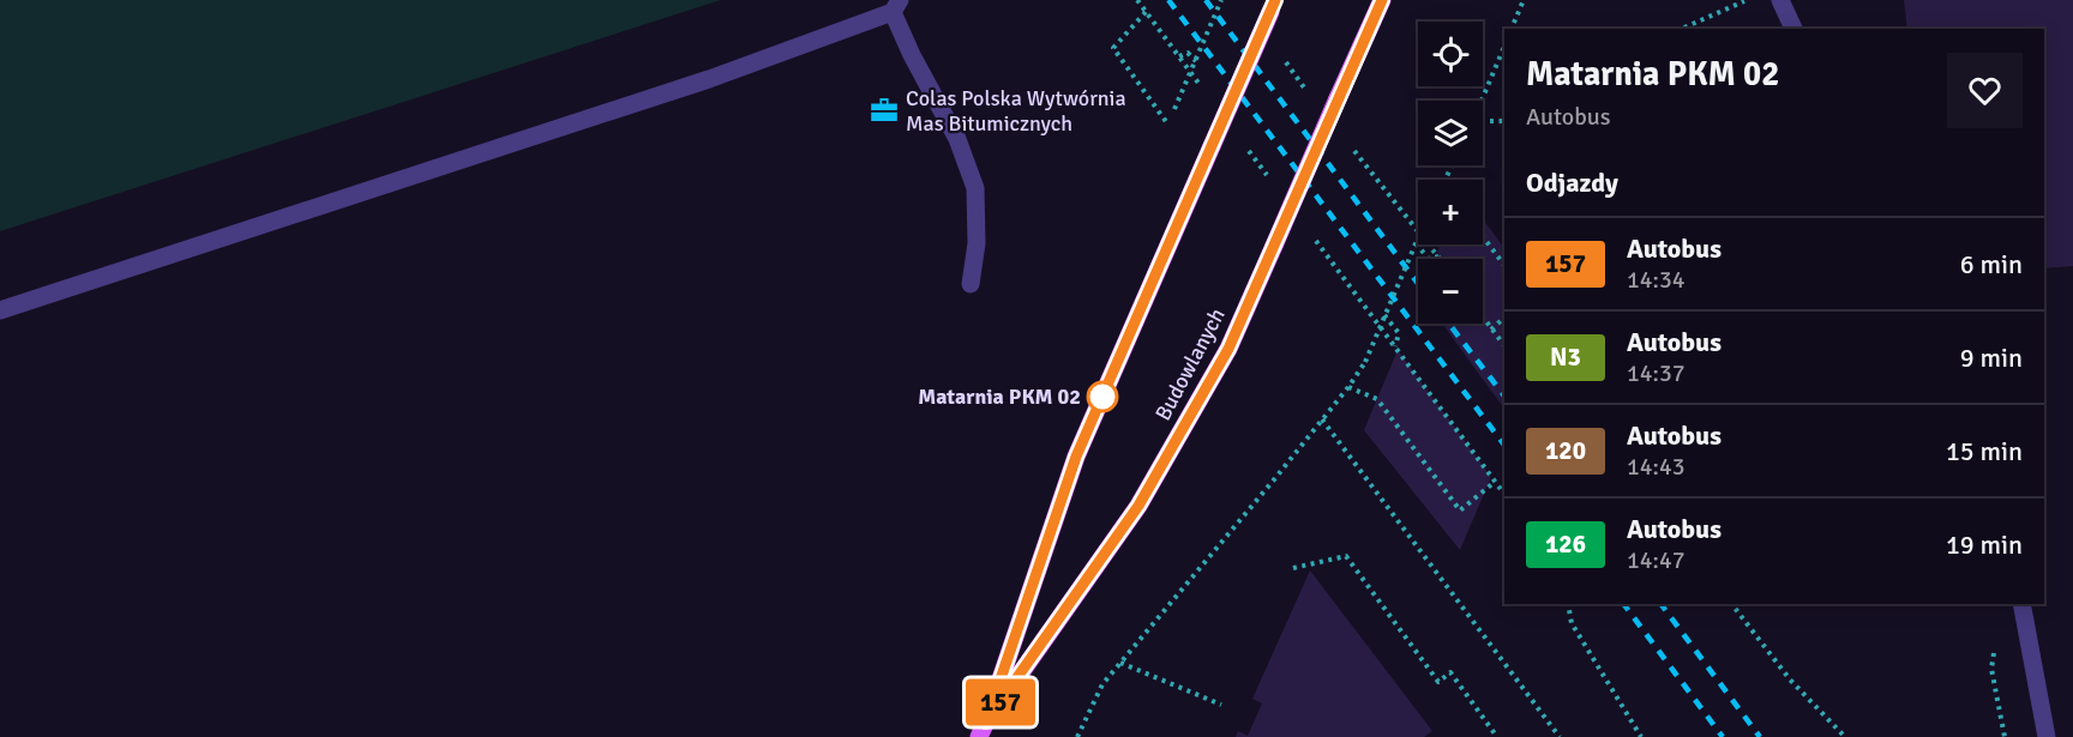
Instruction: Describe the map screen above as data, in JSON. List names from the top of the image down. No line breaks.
{"streets":{"main road":["Budowlanych"]},"places":{"office":["Colas Polska Wytwórnia Mas Bitumicznych"],"other":["Matarnia PKM 02"]},"lines":["bus line 157"],"page":{"on_map":"157","map_buttons":["+","−"],"heading":[["Matarnia PKM 02","Autobus"],"Odjazdy"],"list":[{"mark":"157","name":"Autobus","note":"14:34","value":"6 min"},{"mark":"N3","name":"Autobus","note":"14:37","value":"9 min"},{"mark":"120","name":"Autobus","note":"14:43","value":"15 min"},{"mark":"126","name":"Autobus","note":"14:47","value":"19 min"}]}}
